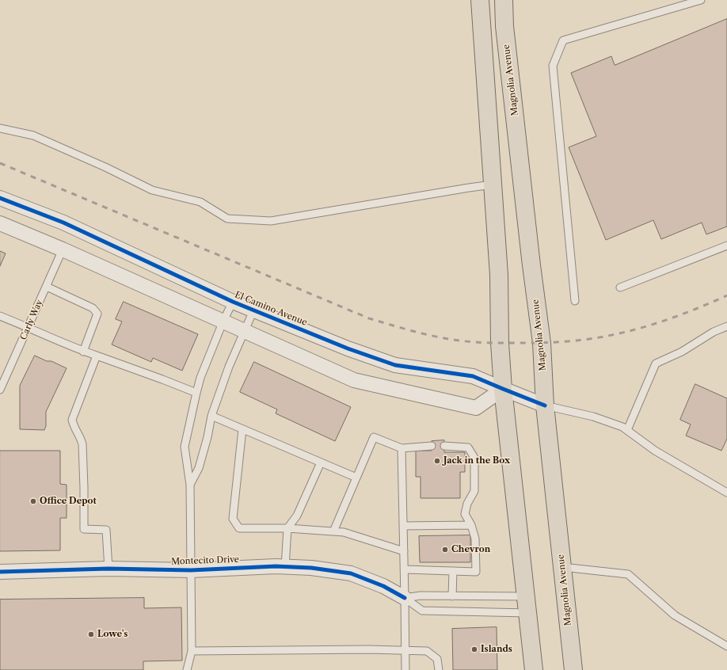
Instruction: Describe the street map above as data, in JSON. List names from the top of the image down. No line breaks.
{"streets":{"main road":["Magnolia Avenue"],"street":["El Camino Avenue","Montecito Drive"],"lane":["Carly Way"]},"crossings":[["Magnolia Avenue","El Camino Avenue"]],"places":["Jack in the Box","Office Depot","Chevron","Lowe's","Islands"]}
